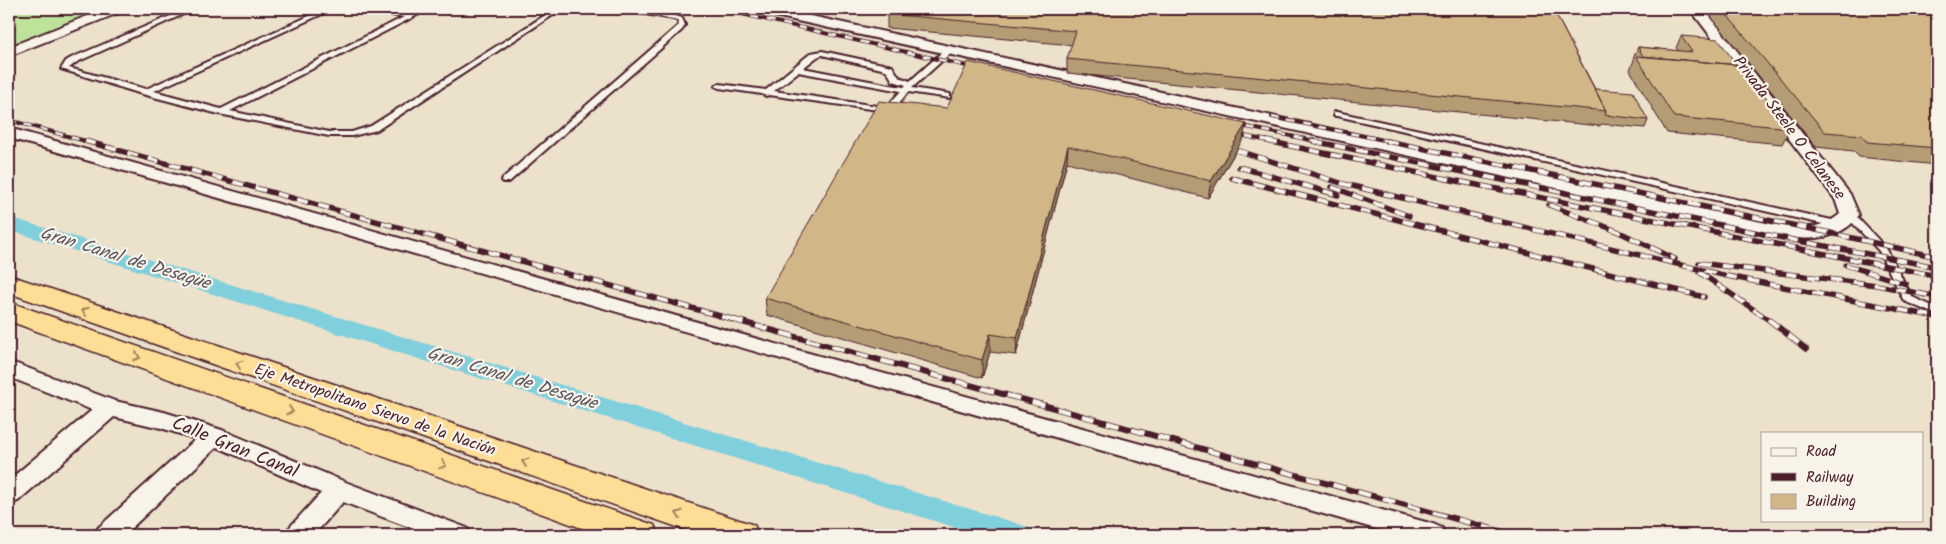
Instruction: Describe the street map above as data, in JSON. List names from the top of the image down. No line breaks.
{"streets":{"highway":["Eje Metropolitano Siervo de la Nación"],"street":["Privada Steele O Celanese","Calle Gran Canal"]},"water":["Gran Canal de Desagüe"],"legend":["Road","Railway","Building"]}
